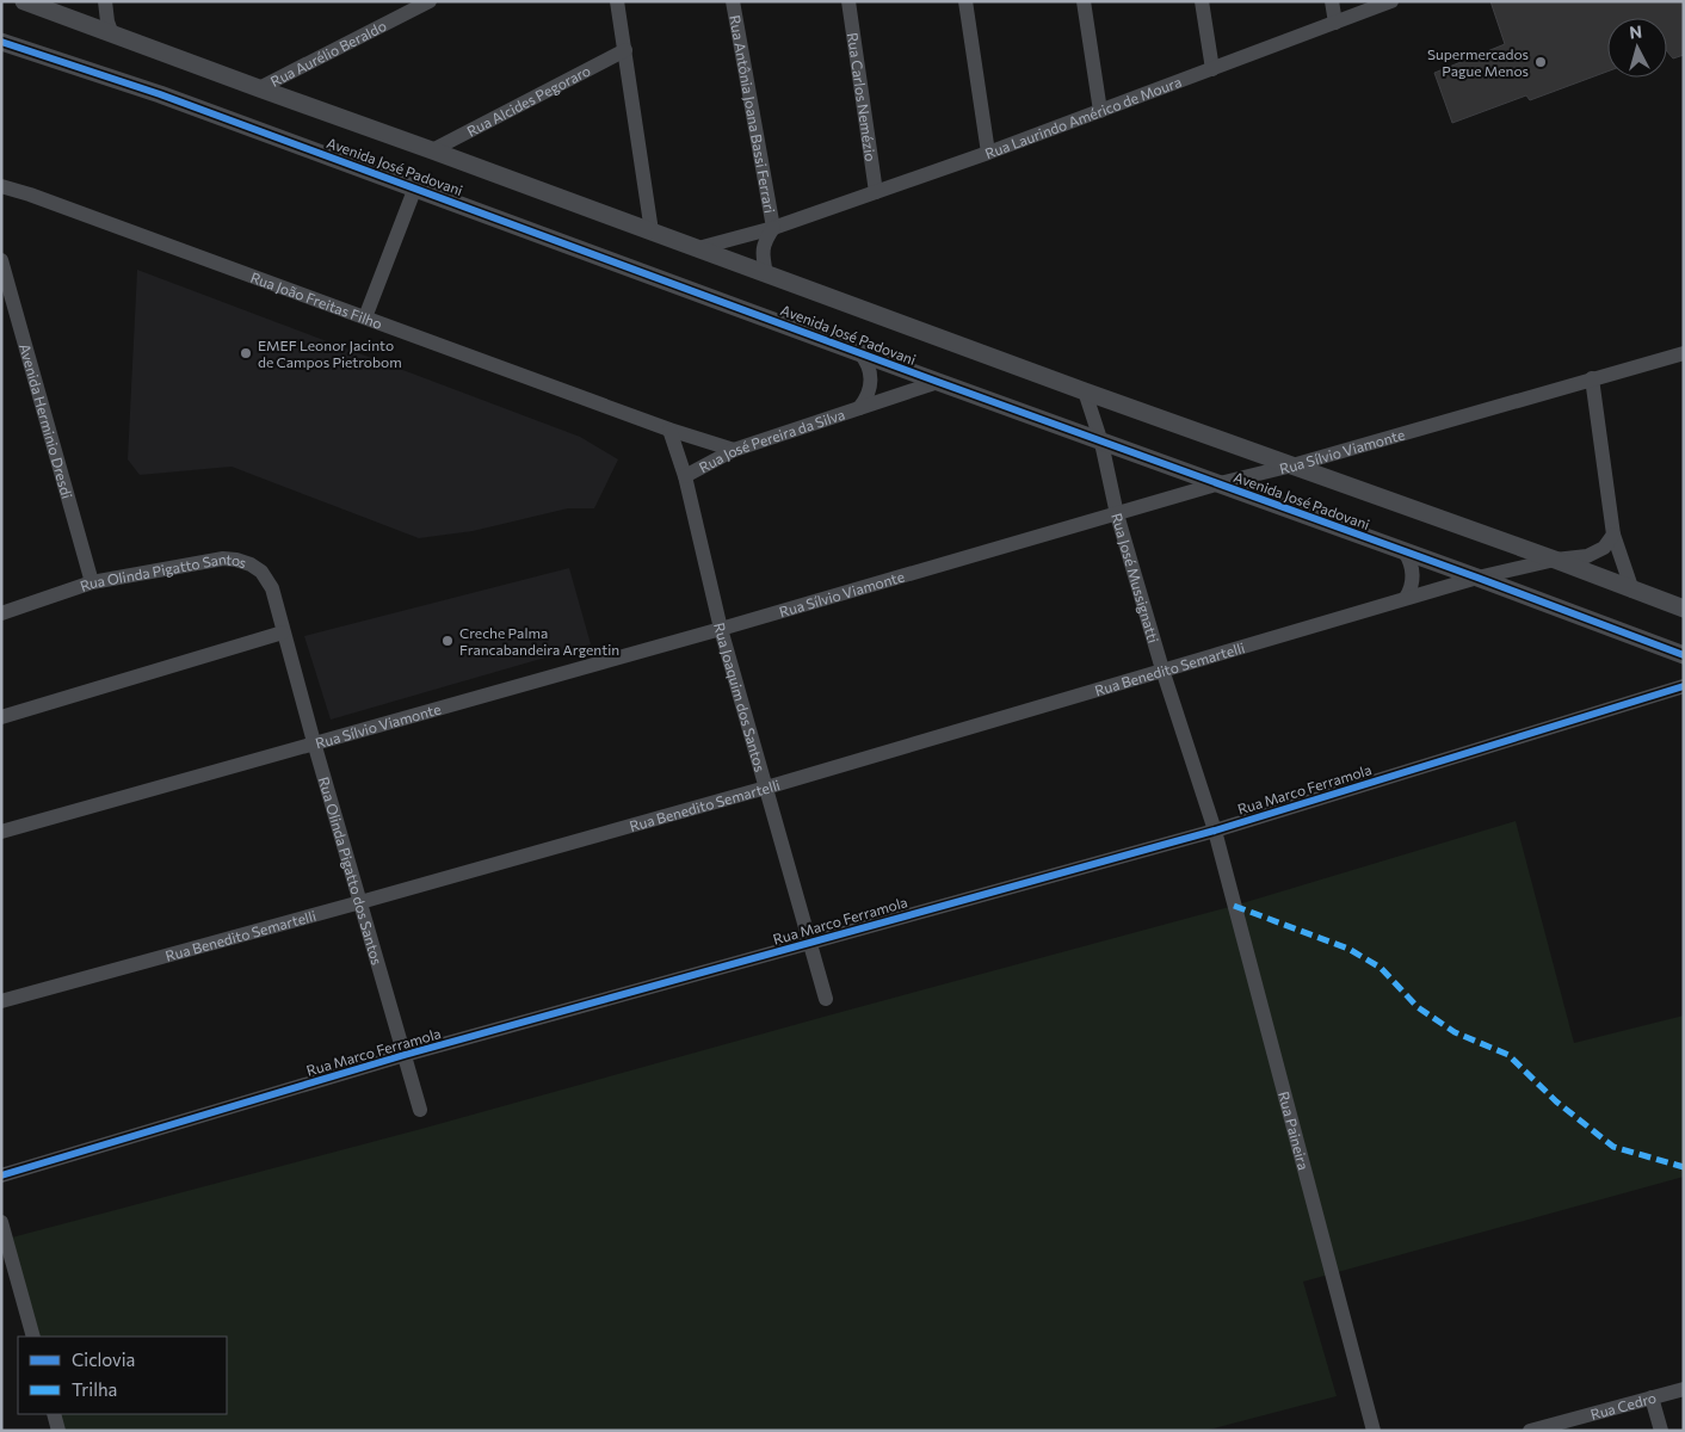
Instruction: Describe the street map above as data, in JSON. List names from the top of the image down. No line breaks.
{"streets":{"street":["Rua Aurélio Beraldo","Rua Carlos Nemézio","Rua Alcides Pegoraro","Rua Antônia Joana Bassi Ferrari","Rua Laurindo Américo de Moura","Avenida José Padovani","Rua João Freitas Filho","Avenida Herminio Dresdi","Rua José Pereira da Silva","Rua Sílvio Viamonte","Rua Olinda Pigatto Santos","Rua José Mussignatti","Rua Benedito Semartelli","Rua Joaquim dos Santos","Rua Marco Ferramola","Rua Olinda Pigatto dos Santos","Rua Paineira","Rua Cedro"]},"crossings":[["Rua Aurélio Beraldo","Avenida José Padovani"],["Rua Carlos Nemézio","Rua Laurindo Américo de Moura"],["Rua Alcides Pegoraro","Avenida José Padovani"],["Rua Antônia Joana Bassi Ferrari","Rua Laurindo Américo de Moura"],["Rua Laurindo Américo de Moura","Avenida José Padovani"],["Avenida José Padovani","Rua José Pereira da Silva"],["Avenida José Padovani","Rua Sílvio Viamonte"],["Avenida José Padovani","Rua José Mussignatti"],["Avenida José Padovani","Rua Benedito Semartelli"],["Rua João Freitas Filho","Rua José Pereira da Silva"],["Rua João Freitas Filho","Rua Joaquim dos Santos"],["Avenida Herminio Dresdi","Rua Olinda Pigatto Santos"],["Rua José Pereira da Silva","Rua Joaquim dos Santos"],["Rua Sílvio Viamonte","Rua José Mussignatti"],["Rua Sílvio Viamonte","Rua Joaquim dos Santos"],["Rua Sílvio Viamonte","Rua Olinda Pigatto dos Santos"],["Rua Olinda Pigatto Santos","Rua Olinda Pigatto dos Santos"],["Rua José Mussignatti","Rua Benedito Semartelli"],["Rua José Mussignatti","Rua Marco Ferramola"],["Rua José Mussignatti","Rua Paineira"],["Rua Benedito Semartelli","Rua Joaquim dos Santos"],["Rua Benedito Semartelli","Rua Olinda Pigatto dos Santos"],["Rua Joaquim dos Santos","Rua Marco Ferramola"],["Rua Marco Ferramola","Rua Olinda Pigatto dos Santos"],["Rua Marco Ferramola","Rua Paineira"]],"places":["Supermercados Pague Menos","EMEF Leonor Jacinto de Campos Pietrobom","Creche Palma Francabandeira Argentin"],"legend":["Ciclovia","Trilha"],"north":"top"}
